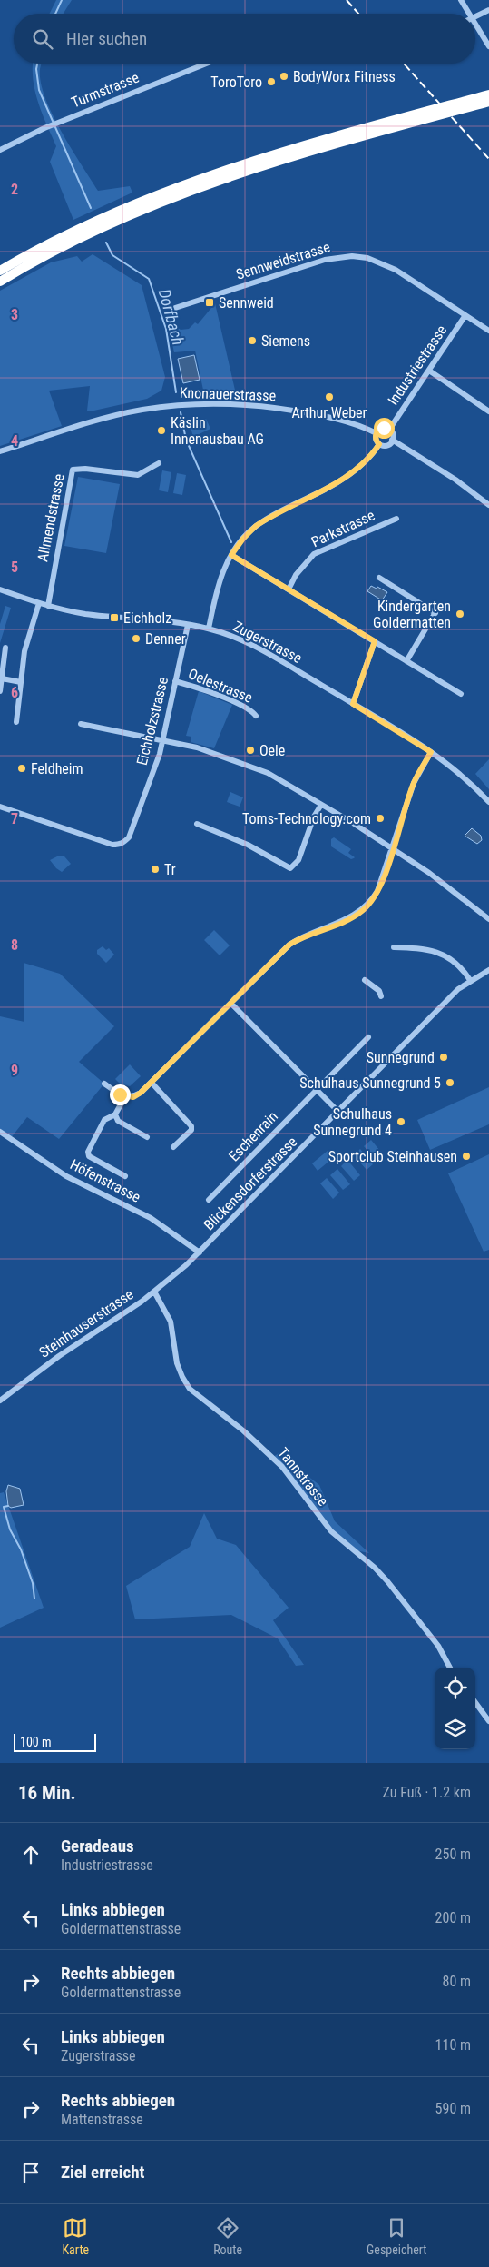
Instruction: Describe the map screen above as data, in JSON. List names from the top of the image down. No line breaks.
{"streets":{"street":["Turmstrasse","Sennweidstrasse","Industriestrasse","Knonauerstrasse","Allmendstrasse","Parkstrasse","Zugerstrasse","Oelestrasse","Eichholzstrasse","Eschenrain","Höfenstrasse","Blickensdorferstrasse","Steinhauserstrasse","Tannstrasse"]},"crossings":[["Sennweidstrasse","Industriestrasse"],["Industriestrasse","Knonauerstrasse"],["Allmendstrasse","Zugerstrasse"],["Zugerstrasse","Eichholzstrasse"],["Oelestrasse","Eichholzstrasse"],["Höfenstrasse","Blickensdorferstrasse"],["Blickensdorferstrasse","Steinhauserstrasse"],["Steinhauserstrasse","Tannstrasse"]],"water":["Dorfbach"],"places":{"other":["BodyWorx Fitness","ToroToro","Siemens","Arthur Weber","Käslin Innenausbau AG","Kindergarten Goldermatten","Denner","Oele","Feldheim","Toms-Technology.com","Tr","Sunnegrund","Schulhaus Sunnegrund 5","Schulhaus Sunnegrund 4","Sportclub Steinhausen"],"transit":["Sennweid","Eichholz"]},"scale_bar":"100 m","page":{"search":"Hier suchen","scale":"100 m","heading":["16 Min.","Zu Fuß · 1.2 km"],"list":[["Geradeaus","Industriestrasse","250 m"],["Links abbiegen","Goldermattenstrasse","200 m"],["Rechts abbiegen","Goldermattenstrasse","80 m"],["Links abbiegen","Zugerstrasse","110 m"],["Rechts abbiegen","Mattenstrasse","590 m"],"Ziel erreicht"],"nav":["Karte","Route","Gespeichert"]},"grid":{"rows":["2","3","4","5","6","7","8","9"]}}
